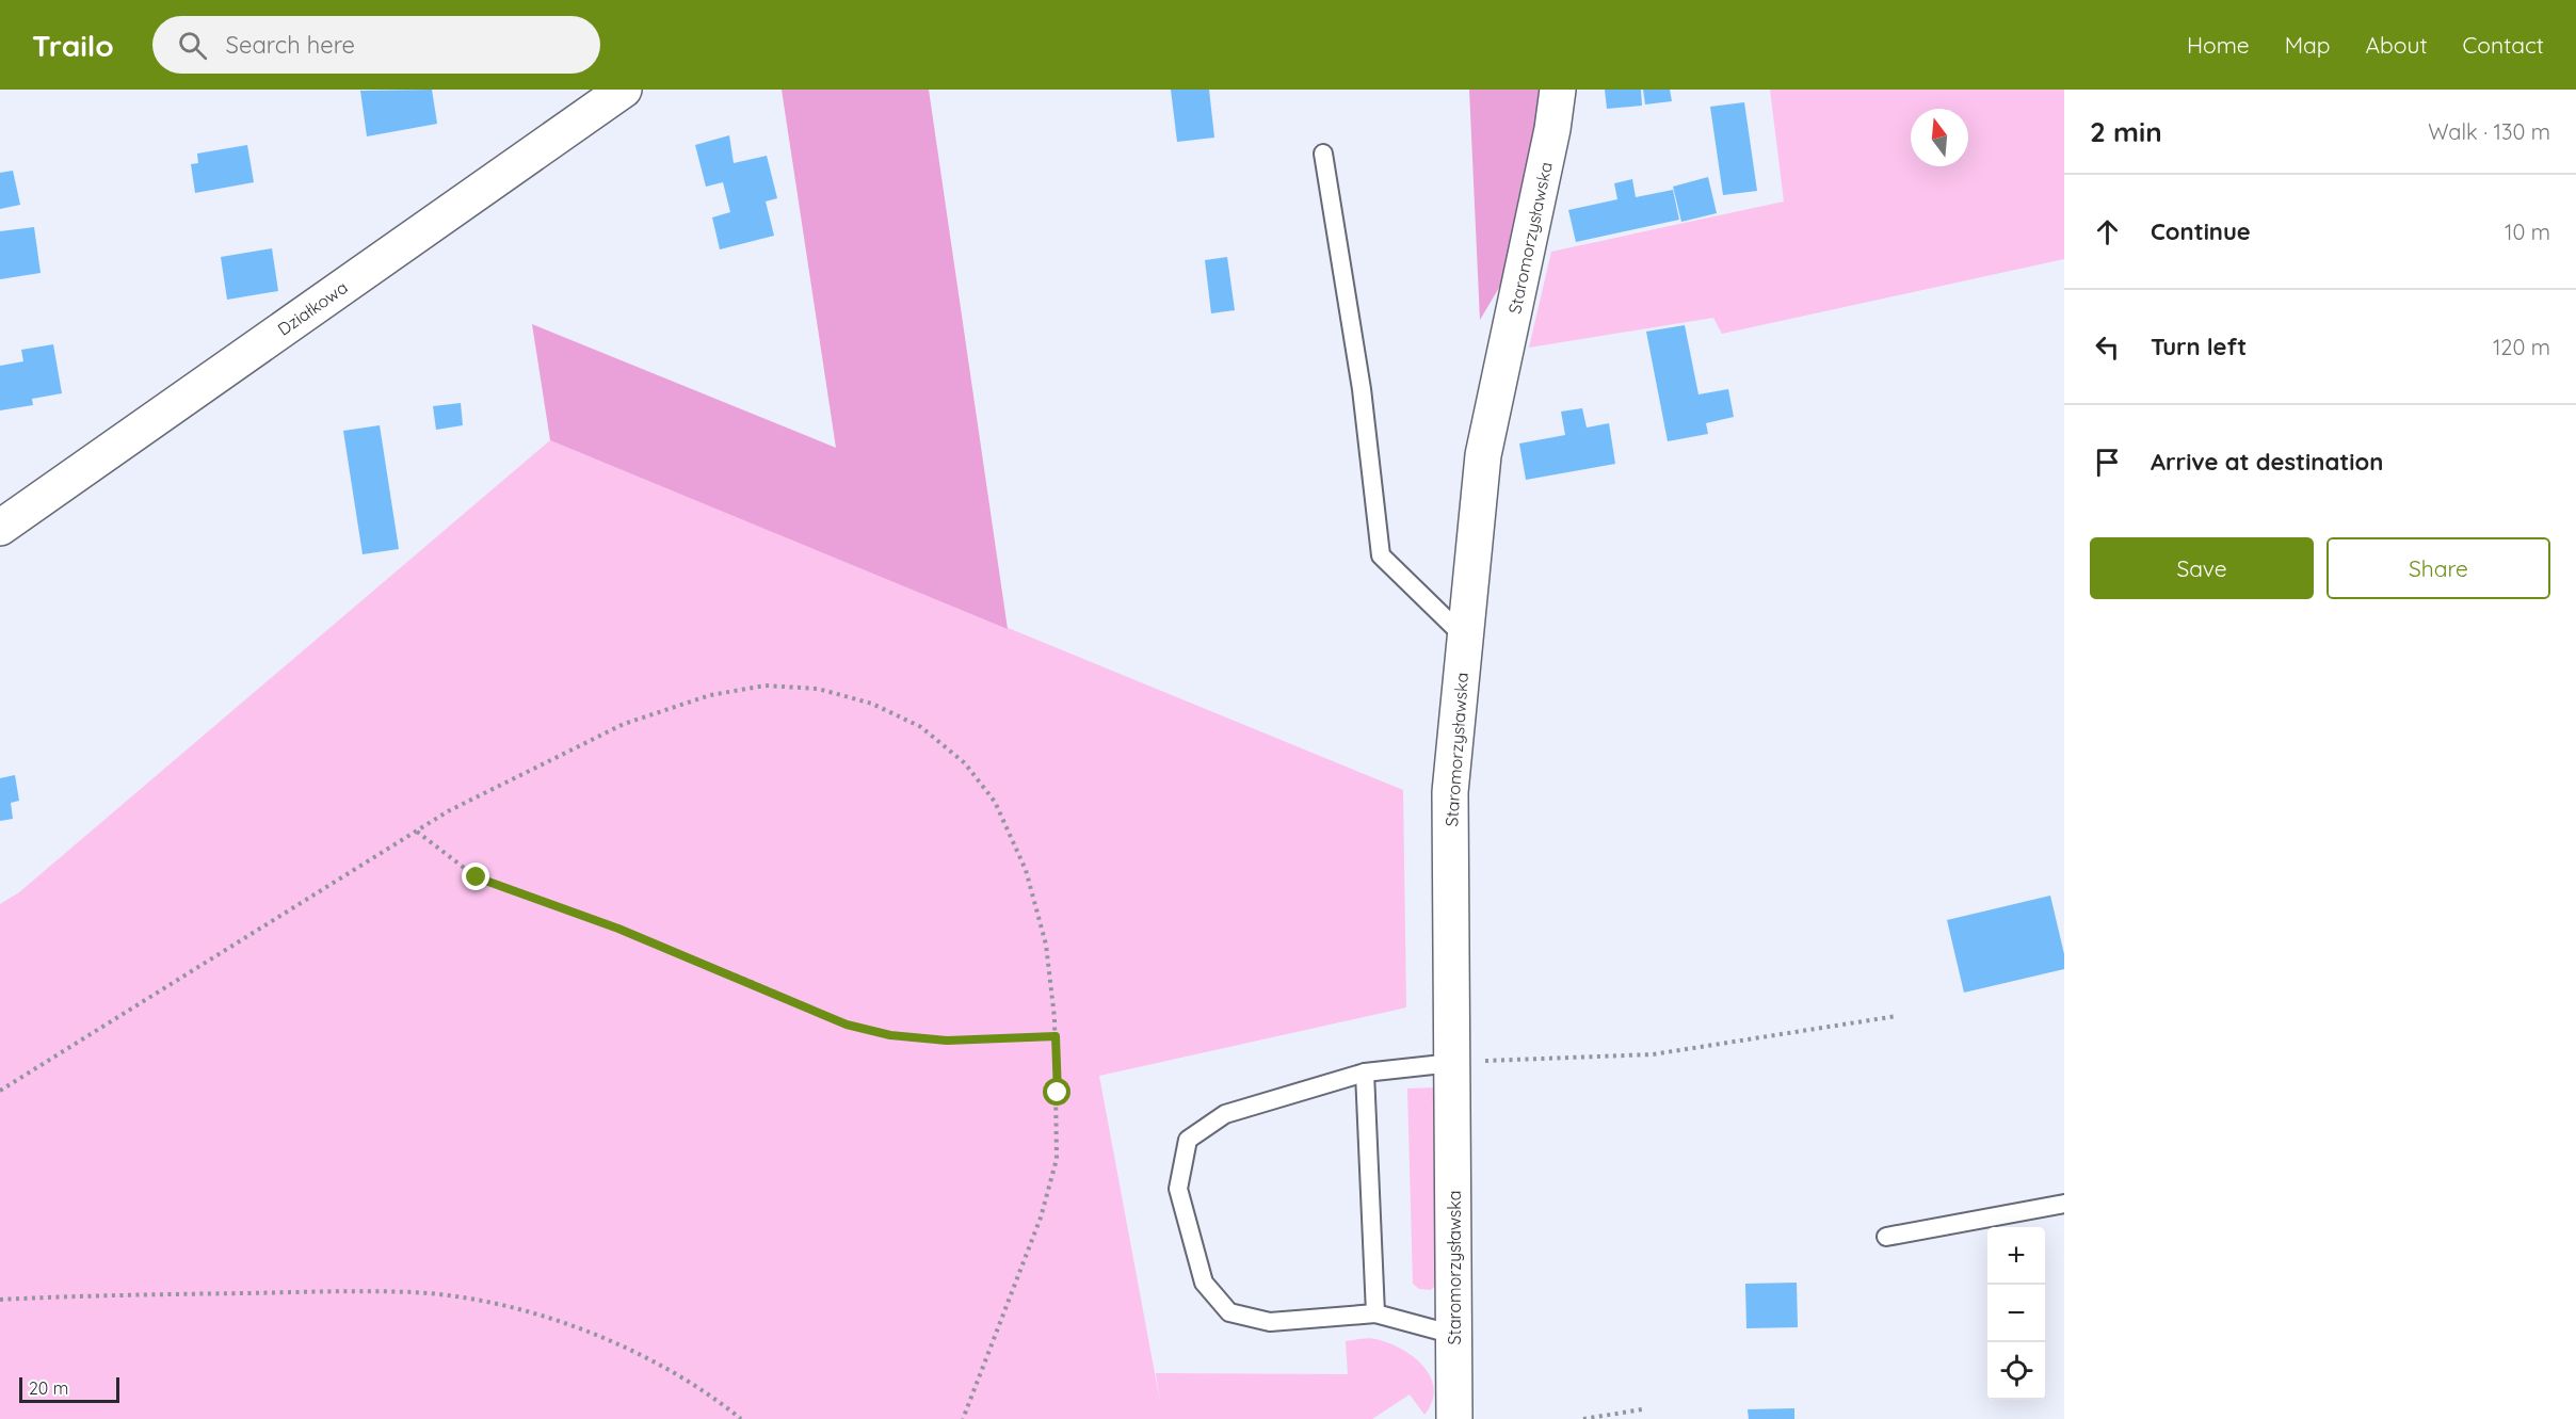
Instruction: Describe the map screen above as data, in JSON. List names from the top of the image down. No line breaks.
{"streets":{"street":["Staromorzysławska","Działkowa"]},"scale_bar":"20 m","north":"top","page":{"header":"Trailo","search":"Search here","nav":["Home","Map","About","Contact"],"heading":["2 min","Walk · 130 m"],"list":[["Continue","10 m"],["Turn left","120 m"],"Arrive at destination"],"buttons":["Save","Share"],"map_buttons":["+","−"],"scale":"20 m"}}
